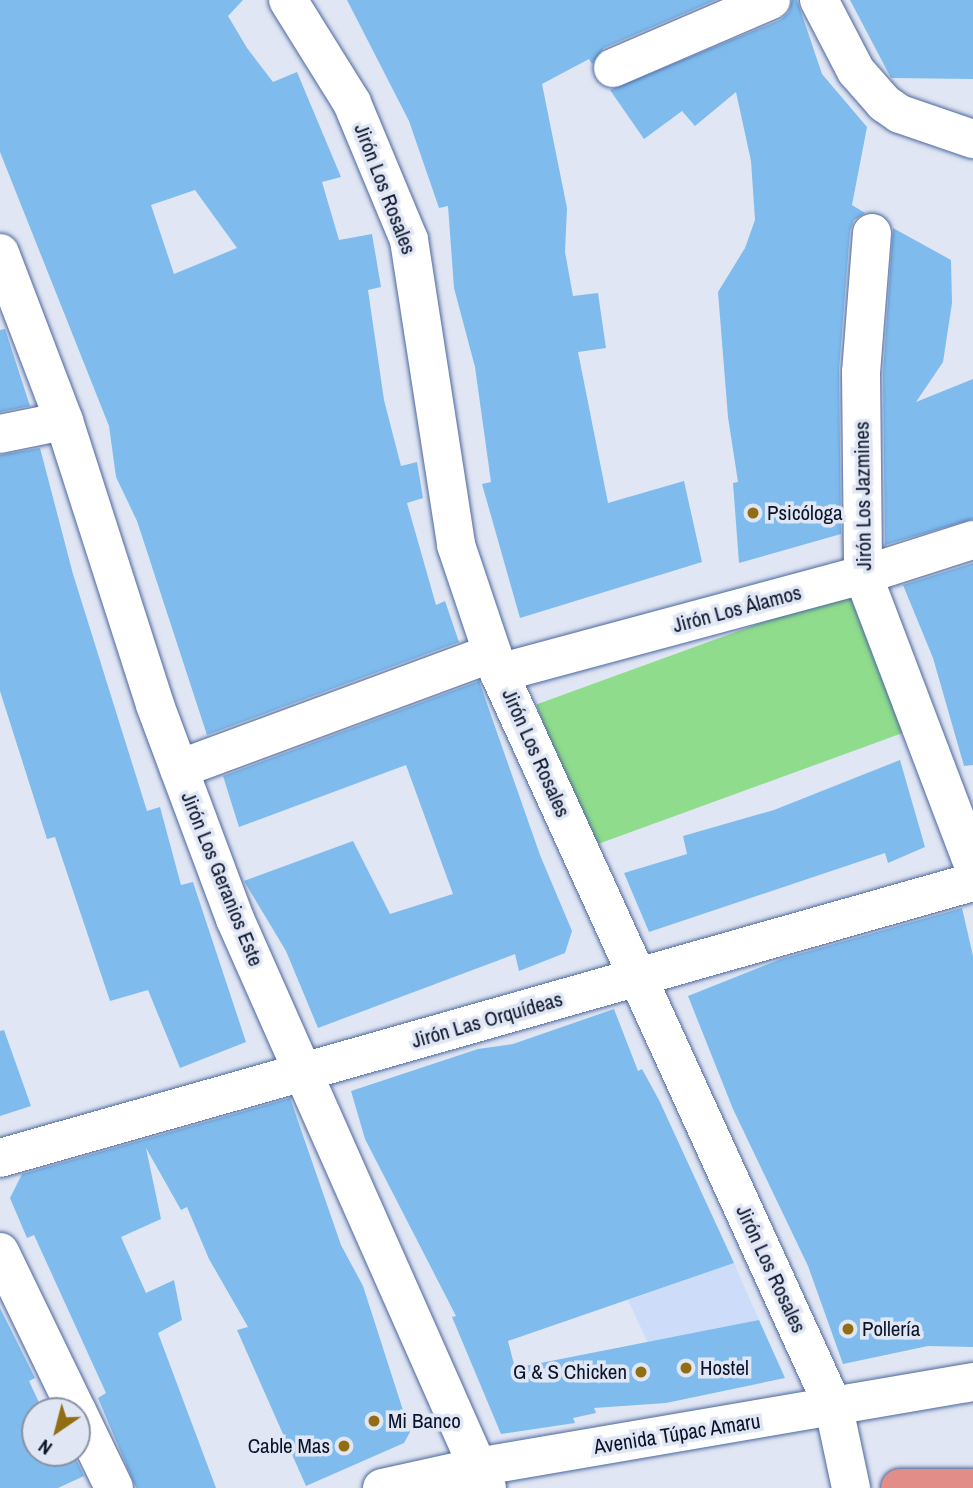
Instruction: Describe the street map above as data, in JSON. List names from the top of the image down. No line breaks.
{"streets":{"street":["Jirón Los Rosales","Jirón Los Jazmines","Jirón Los Álamos","Jirón Los Geranios Este","Jirón Las Orquídeas","Avenida Túpac Amaru"]},"crossings":[["Jirón Los Rosales","Jirón Los Álamos"],["Jirón Los Rosales","Jirón Las Orquídeas"],["Jirón Los Rosales","Avenida Túpac Amaru"],["Jirón Los Jazmines","Jirón Los Álamos"],["Jirón Los Álamos","Jirón Los Geranios Este"],["Jirón Los Geranios Este","Jirón Las Orquídeas"],["Jirón Los Geranios Este","Avenida Túpac Amaru"]],"places":["Psicóloga","Pollería","Hostel","G & S Chicken","Mi Banco","Cable Mas"],"north":"bottom left"}
